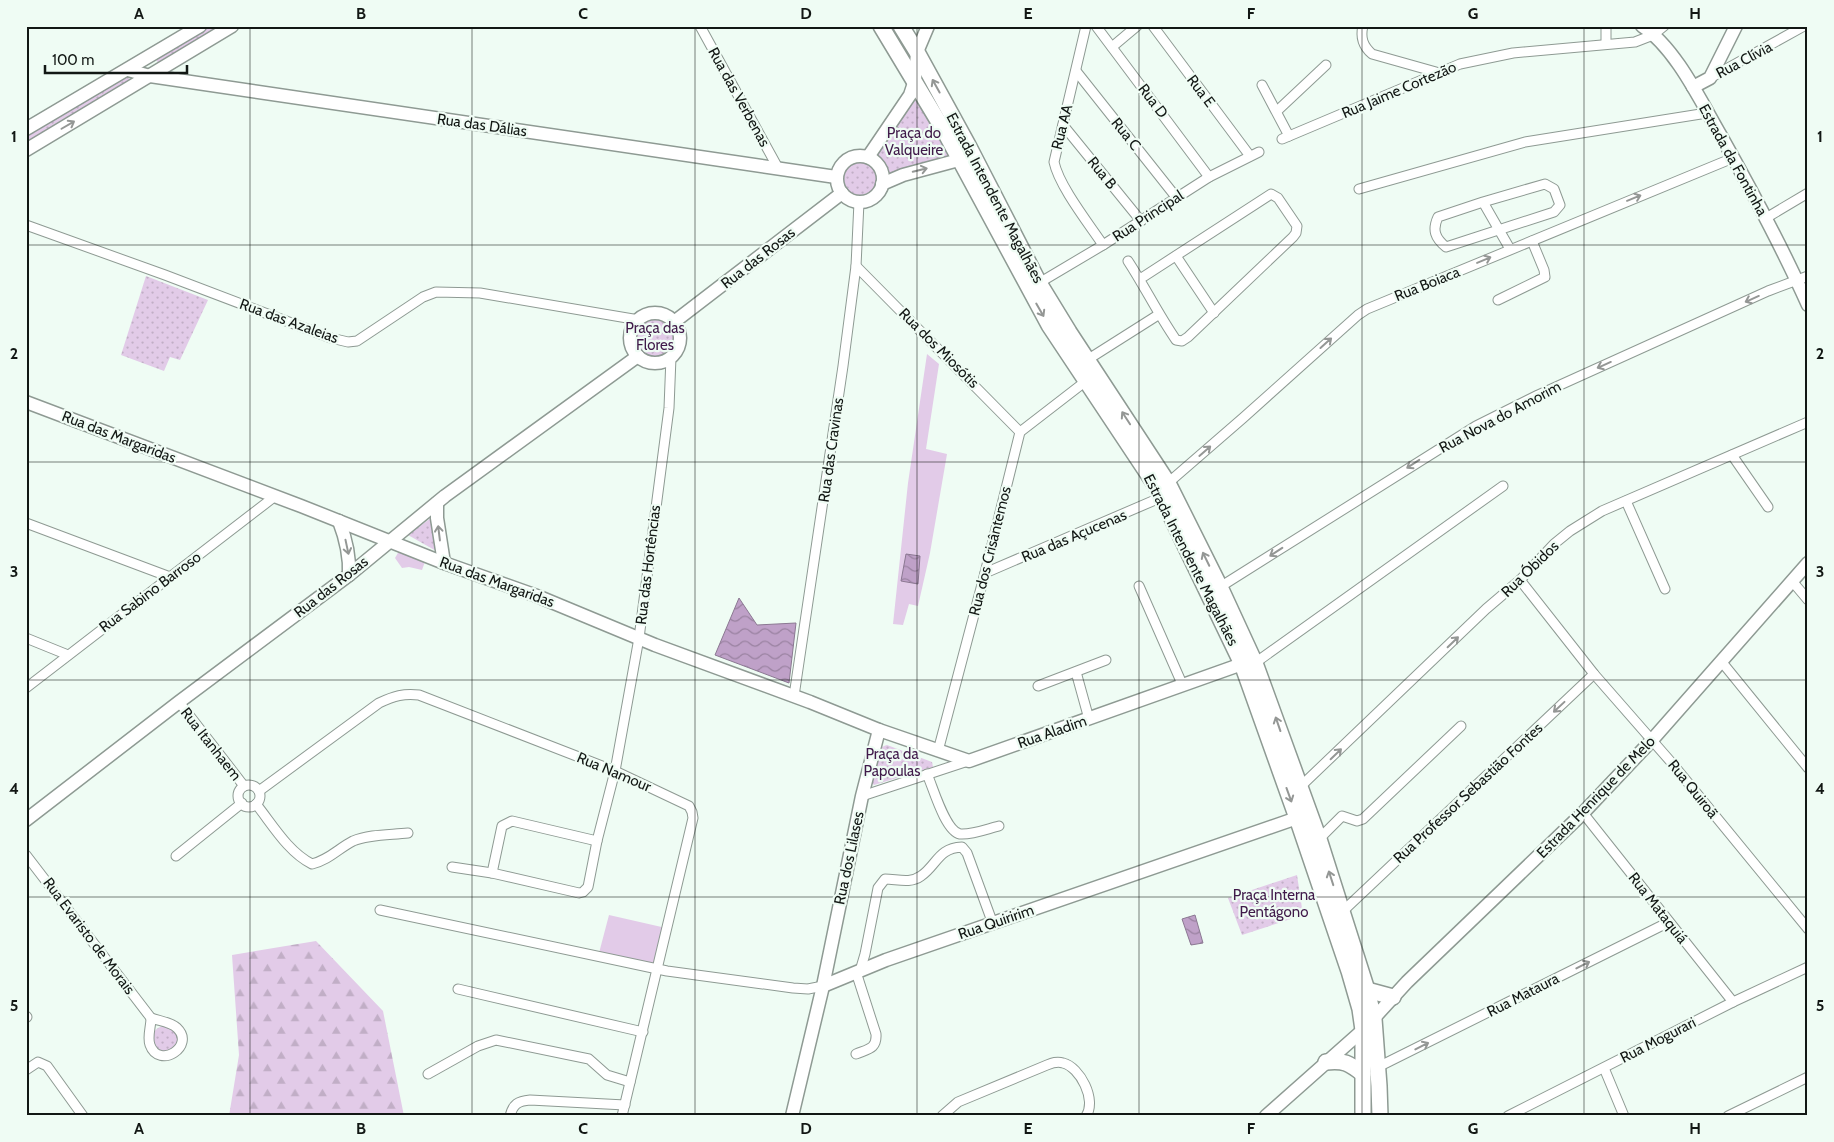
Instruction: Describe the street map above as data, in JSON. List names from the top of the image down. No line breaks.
{"streets":{"main road":["Estrada Intendente Magalhães"],"street":["Rua Clívia","Rua Jaime Cortezão","Rua E","Rua das Verbenas","Rua D","Rua das Dálias","Rua AA","Rua C","Estrada da Fontinha","Rua B","Rua Principal","Rua das Rosas","Rua Boiaca","Rua das Azaleias","Rua dos Miosótis","Rua Nova do Amorim","Rua das Margaridas","Rua das Cravinas","Rua das Açucenas","Rua dos Crisântemos","Rua das Hortências","Rua Óbidos","Rua Sabino Barroso","Rua Aladim","Rua Itanhaem","Rua Namour","Rua Quiroã","Rua Professor Sebastião Fontes","Estrada Henrique de Melo","Rua dos Lilases","Rua Mataquiá","Rua Quiririm","Rua Evaristo de Morais","Rua Mataura","Rua Mogurari"]},"crossings":[["Rua Jaime Cortezão","Estrada da Fontinha"],["Rua E","Rua Principal"],["Rua das Verbenas","Rua das Dálias"],["Rua D","Rua Principal"],["Rua das Dálias","Rua das Rosas"],["Rua das Dálias","Rua das Cravinas"],["Rua AA","Rua C"],["Rua AA","Rua B"],["Rua AA","Rua Principal"],["Rua C","Rua Principal"],["Estrada da Fontinha","Rua Boiaca"],["Estrada da Fontinha","Rua Nova do Amorim"],["Rua B","Rua Principal"],["Estrada Intendente Magalhães","Rua Principal"],["Estrada Intendente Magalhães","Rua Boiaca"],["Estrada Intendente Magalhães","Rua Nova do Amorim"],["Estrada Intendente Magalhães","Rua das Açucenas"],["Estrada Intendente Magalhães","Rua Óbidos"],["Estrada Intendente Magalhães","Rua Aladim"],["Estrada Intendente Magalhães","Rua Professor Sebastião Fontes"],["Estrada Intendente Magalhães","Estrada Henrique de Melo"],["Estrada Intendente Magalhães","Rua Quiririm"],["Estrada Intendente Magalhães","Rua Mataura"],["Rua das Rosas","Rua das Azaleias"],["Rua das Rosas","Rua das Margaridas"],["Rua das Rosas","Rua das Cravinas"],["Rua das Rosas","Rua das Hortências"],["Rua das Rosas","Rua Itanhaem"],["Rua das Azaleias","Rua das Hortências"],["Rua dos Miosótis","Rua das Cravinas"],["Rua dos Miosótis","Rua dos Crisântemos"],["Rua das Margaridas","Rua das Cravinas"],["Rua das Margaridas","Rua dos Crisântemos"],["Rua das Margaridas","Rua das Hortências"],["Rua das Margaridas","Rua Sabino Barroso"],["Rua das Margaridas","Rua Aladim"],["Rua das Margaridas","Rua dos Lilases"],["Rua das Açucenas","Rua dos Crisântemos"],["Rua das Hortências","Rua Namour"],["Rua Óbidos","Rua Quiroã"],["Rua Aladim","Rua dos Lilases"],["Rua Itanhaem","Rua Namour"],["Rua Quiroã","Rua Professor Sebastião Fontes"],["Rua Quiroã","Estrada Henrique de Melo"],["Estrada Henrique de Melo","Rua Mataquiá"],["Rua dos Lilases","Rua Quiririm"],["Rua Mataquiá","Rua Mataura"],["Rua Mataquiá","Rua Mogurari"]],"one_way":["Rua Boiaca","Rua Mataura"],"parks":["Praça do Valqueire","Praça das Flores","Praça da Papoulas","Praça Interna Pentágono"],"scale_bar":"100 m","grid":{"columns":["A","B","C","D","E","F","G","H"],"rows":["1","2","3","4","5"]}}
